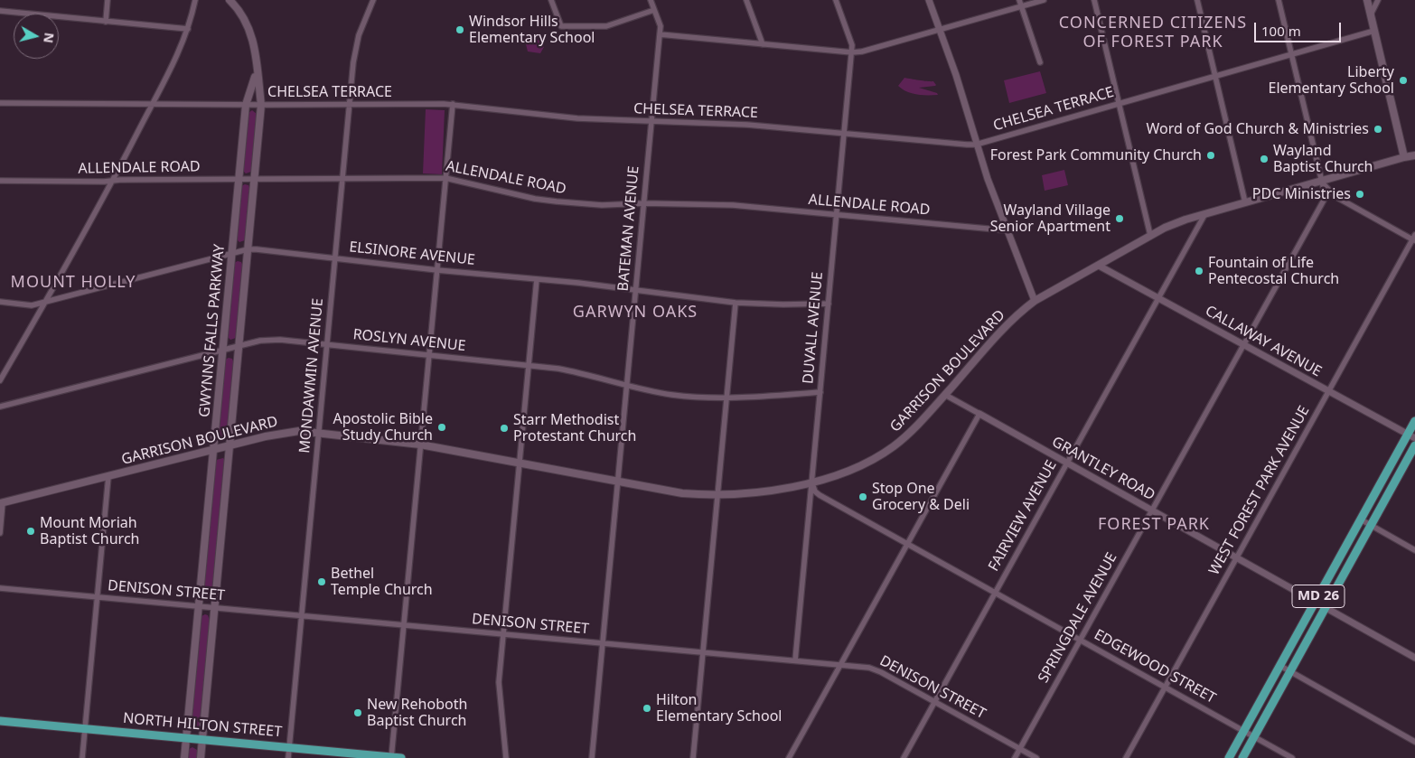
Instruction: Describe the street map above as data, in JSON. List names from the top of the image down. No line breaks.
{"streets":{"main road":["GWYNNS FALLS PARKWAY","GARRISON BOULEVARD","MD 26","NORTH HILTON STREET"],"street":["CHELSEA TERRACE","ALLENDALE ROAD","BATEMAN AVENUE","ELSINORE AVENUE","DUVALL AVENUE","ROSLYN AVENUE","CALLAWAY AVENUE","MONDAWMIN AVENUE","GRANTLEY ROAD","WEST FOREST PARK AVENUE","FAIRVIEW AVENUE","DENISON STREET","SPRINGDALE AVENUE","EDGEWOOD STREET"]},"crossings":[["CHELSEA TERRACE","BATEMAN AVENUE"],["CHELSEA TERRACE","DUVALL AVENUE"],["CHELSEA TERRACE","GWYNNS FALLS PARKWAY"],["CHELSEA TERRACE","MONDAWMIN AVENUE"],["CHELSEA TERRACE","SPRINGDALE AVENUE"],["ALLENDALE ROAD","BATEMAN AVENUE"],["ALLENDALE ROAD","DUVALL AVENUE"],["ALLENDALE ROAD","GWYNNS FALLS PARKWAY"],["ALLENDALE ROAD","MONDAWMIN AVENUE"],["BATEMAN AVENUE","ELSINORE AVENUE"],["BATEMAN AVENUE","ROSLYN AVENUE"],["BATEMAN AVENUE","GARRISON BOULEVARD"],["BATEMAN AVENUE","DENISON STREET"],["ELSINORE AVENUE","DUVALL AVENUE"],["ELSINORE AVENUE","GWYNNS FALLS PARKWAY"],["ELSINORE AVENUE","MONDAWMIN AVENUE"],["DUVALL AVENUE","ROSLYN AVENUE"],["DUVALL AVENUE","GARRISON BOULEVARD"],["DUVALL AVENUE","DENISON STREET"],["DUVALL AVENUE","EDGEWOOD STREET"],["GWYNNS FALLS PARKWAY","ROSLYN AVENUE"],["GWYNNS FALLS PARKWAY","GARRISON BOULEVARD"],["GWYNNS FALLS PARKWAY","DENISON STREET"],["GWYNNS FALLS PARKWAY","NORTH HILTON STREET"],["ROSLYN AVENUE","MONDAWMIN AVENUE"],["CALLAWAY AVENUE","GARRISON BOULEVARD"],["CALLAWAY AVENUE","WEST FOREST PARK AVENUE"],["CALLAWAY AVENUE","FAIRVIEW AVENUE"],["CALLAWAY AVENUE","MD 26"],["CALLAWAY AVENUE","SPRINGDALE AVENUE"],["GARRISON BOULEVARD","MONDAWMIN AVENUE"],["GARRISON BOULEVARD","GRANTLEY ROAD"],["GARRISON BOULEVARD","FAIRVIEW AVENUE"],["GARRISON BOULEVARD","SPRINGDALE AVENUE"],["GARRISON BOULEVARD","EDGEWOOD STREET"],["MONDAWMIN AVENUE","DENISON STREET"],["MONDAWMIN AVENUE","NORTH HILTON STREET"],["GRANTLEY ROAD","WEST FOREST PARK AVENUE"],["GRANTLEY ROAD","FAIRVIEW AVENUE"],["GRANTLEY ROAD","MD 26"],["GRANTLEY ROAD","SPRINGDALE AVENUE"],["WEST FOREST PARK AVENUE","EDGEWOOD STREET"],["FAIRVIEW AVENUE","DENISON STREET"],["FAIRVIEW AVENUE","EDGEWOOD STREET"],["DENISON STREET","SPRINGDALE AVENUE"],["MD 26","EDGEWOOD STREET"],["SPRINGDALE AVENUE","EDGEWOOD STREET"]],"districts":["CONCERNED CITIZENS OF FOREST PARK","MOUNT HOLLY","GARWYN OAKS","FOREST PARK"],"places":["Windsor Hills Elementary School","Liberty Elementary School","Word of God Church & Ministries","Forest Park Community Church","Wayland Baptist Church","PDC Ministries","Wayland Village Senior Apartment","Fountain of Life Pentecostal Church","Apostolic Bible Study Church","Starr Methodist Protestant Church","Stop One Grocery & Deli","Mount Moriah Baptist Church","Bethel Temple Church","Hilton Elementary School","New Rehoboth Baptist Church"],"scale_bar":"100 m","north":"right"}
